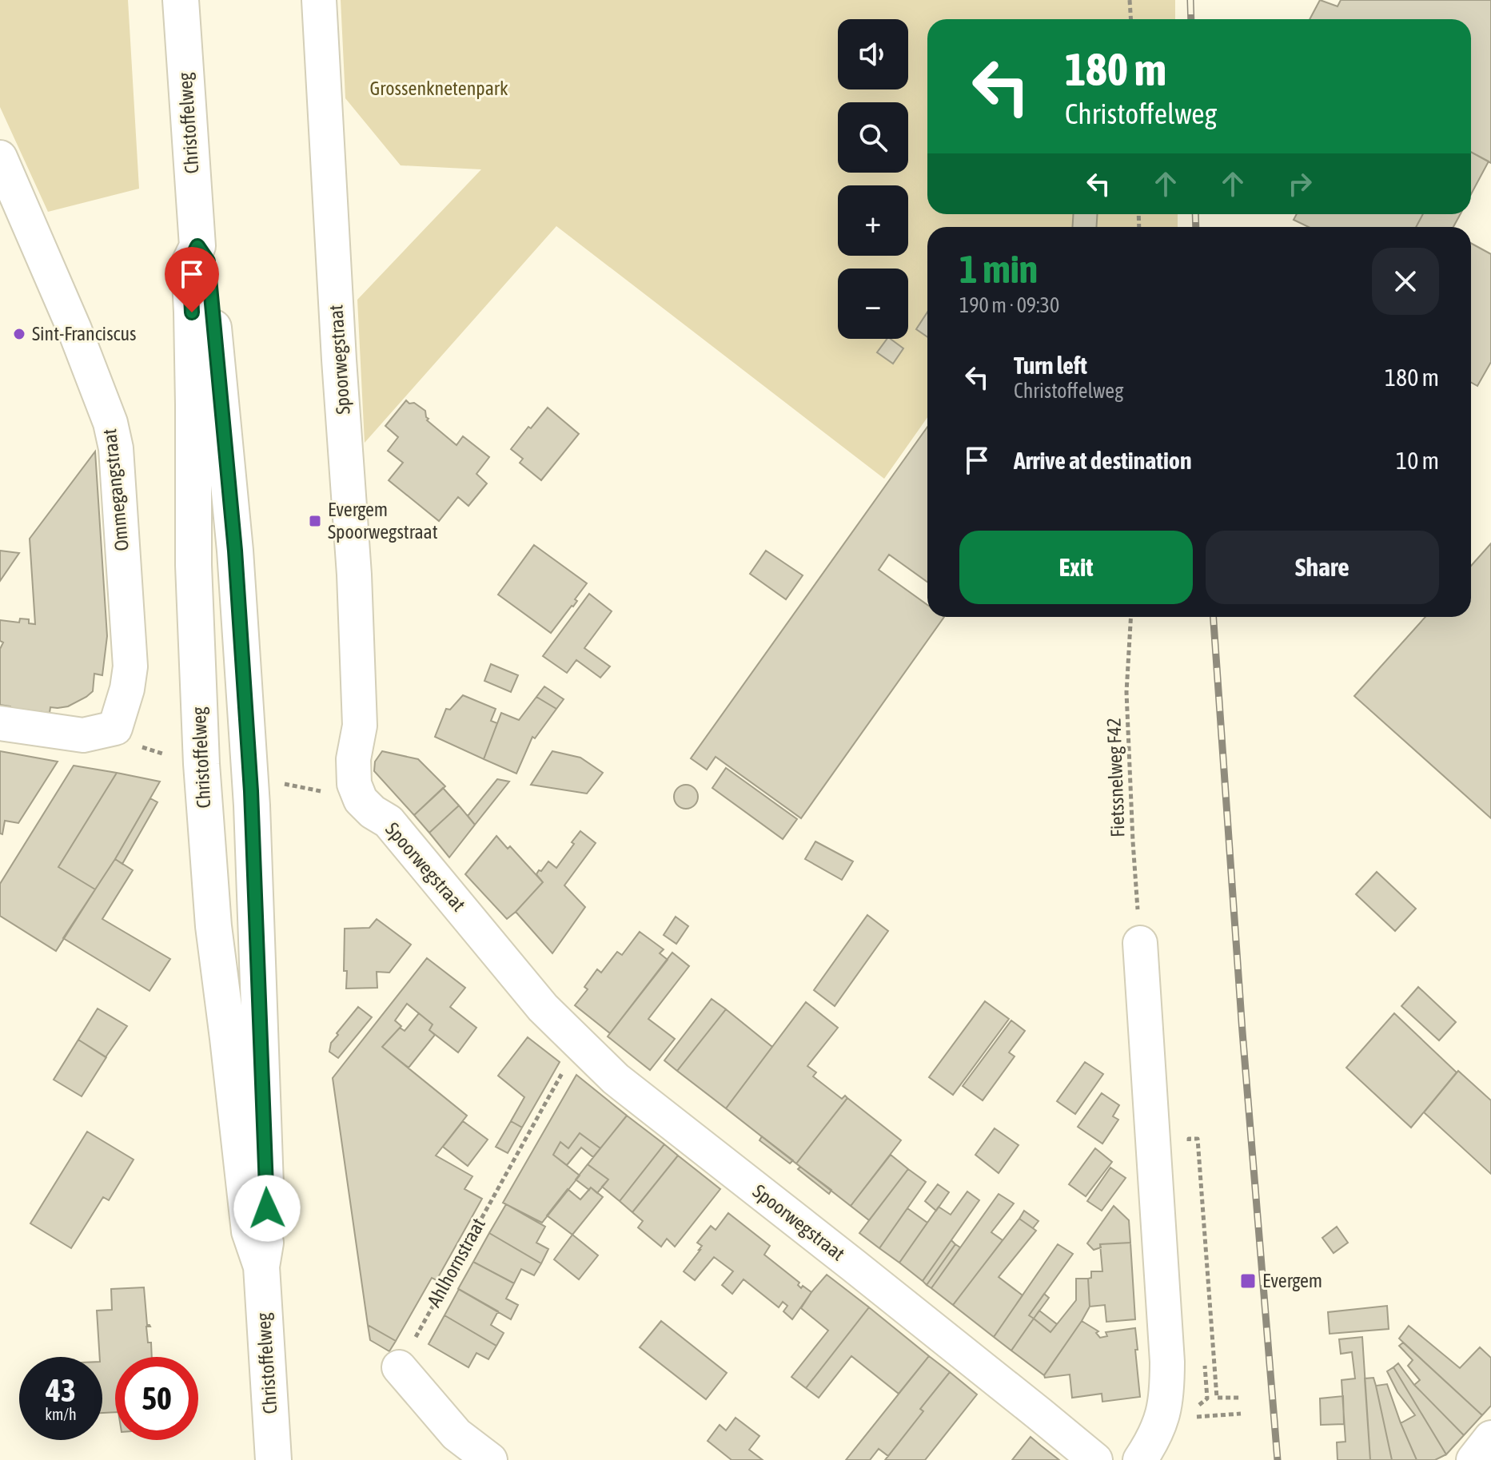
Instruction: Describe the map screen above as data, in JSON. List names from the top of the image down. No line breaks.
{"streets":{"main road":["Christoffelweg"],"street":["Spoorwegstraat","Ommegangstraat"],"path":["Fietssnelweg F42","Ahlhornstraat"]},"crossings":[["Spoorwegstraat","Ahlhornstraat"]],"parks":["Grossenknetenpark"],"places":{"other":["Sint-Franciscus"],"transit":["Evergem Spoorwegstraat","Evergem"]},"page":{"map_buttons":["+","−"],"turn":["180 m","Christoffelweg"],"heading":["1 min","190 m · 09:30"],"list":[{"name":"Turn left","note":"Christoffelweg","value":"180 m"},{"name":"Arrive at destination","value":"10 m"}],"buttons":["Exit","Share"],"speed":"43 km/h","limit":"50"}}
